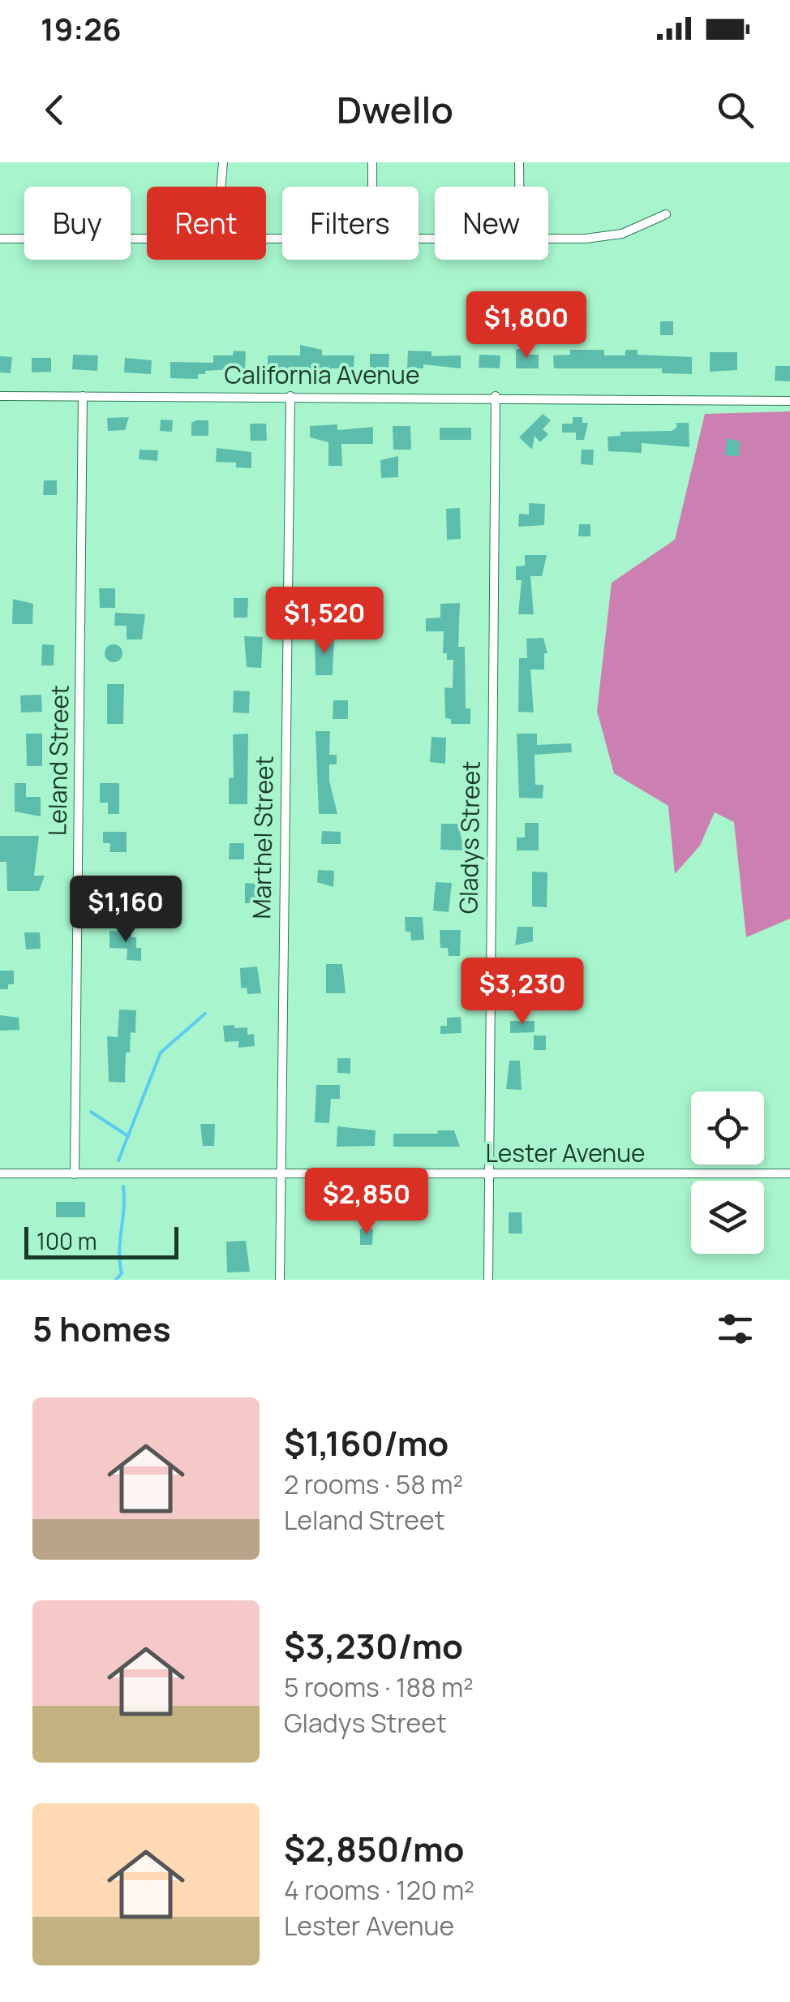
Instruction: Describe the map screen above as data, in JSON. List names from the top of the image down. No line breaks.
{"streets":{"street":["California Avenue","Leland Street","Marthel Street","Gladys Street","Lester Avenue"]},"crossings":[["California Avenue","Leland Street"],["California Avenue","Marthel Street"],["California Avenue","Gladys Street"],["Leland Street","Lester Avenue"],["Marthel Street","Lester Avenue"],["Gladys Street","Lester Avenue"]],"scale_bar":"100 m","page":{"status":"19:26","header":"Dwello","chip":["Buy","Rent","Filters","New"],"price":["$1,800","$1,520","$1,160","$3,230","$2,850"],"scale":"100 m","heading":"5 homes","list":[{"name":"$1,160/mo","note":"2 rooms · 58 m² · Leland Street"},{"name":"$3,230/mo","note":"5 rooms · 188 m² · Gladys Street"},{"name":"$2,850/mo","note":"4 rooms · 120 m² · Lester Avenue"}]}}
